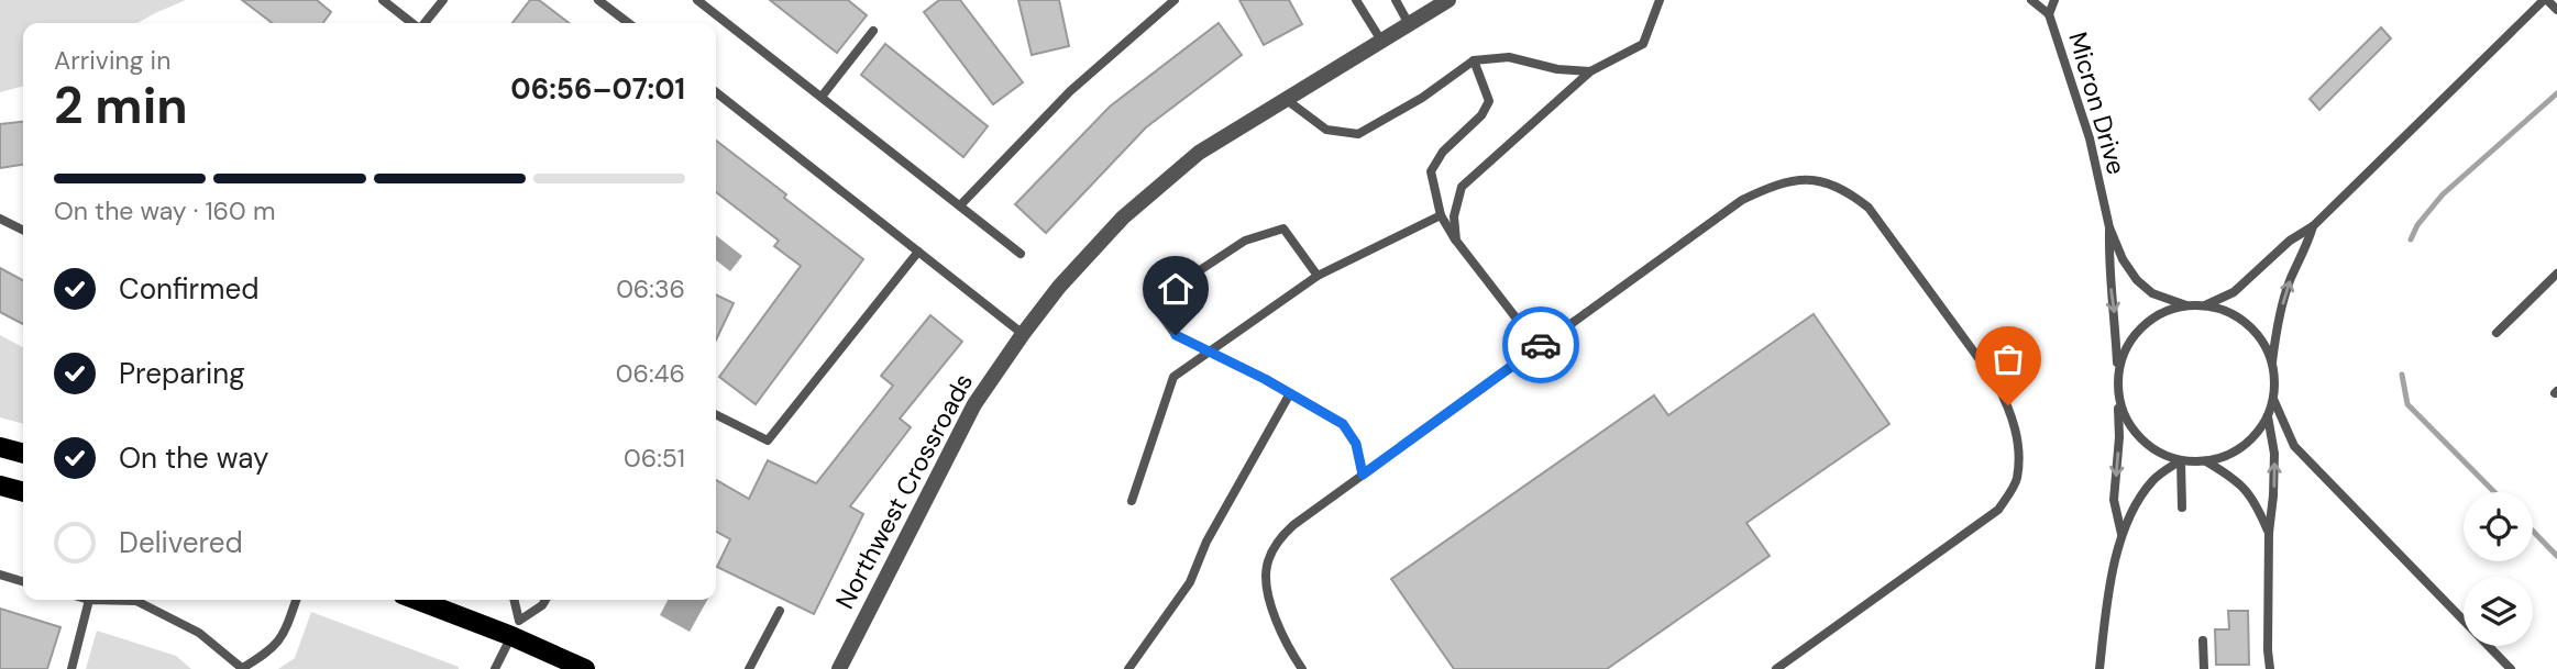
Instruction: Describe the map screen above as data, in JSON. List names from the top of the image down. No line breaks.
{"streets":{"street":["Northwest Crossroads"],"lane":["Micron Drive"]},"page":{"heading":["2 min","Arriving in","06:56–07:01"],"bar":"On the way · 160 m","list":[["Confirmed","06:36"],["Preparing","06:46"],["On the way","06:51"],"Delivered"]}}
